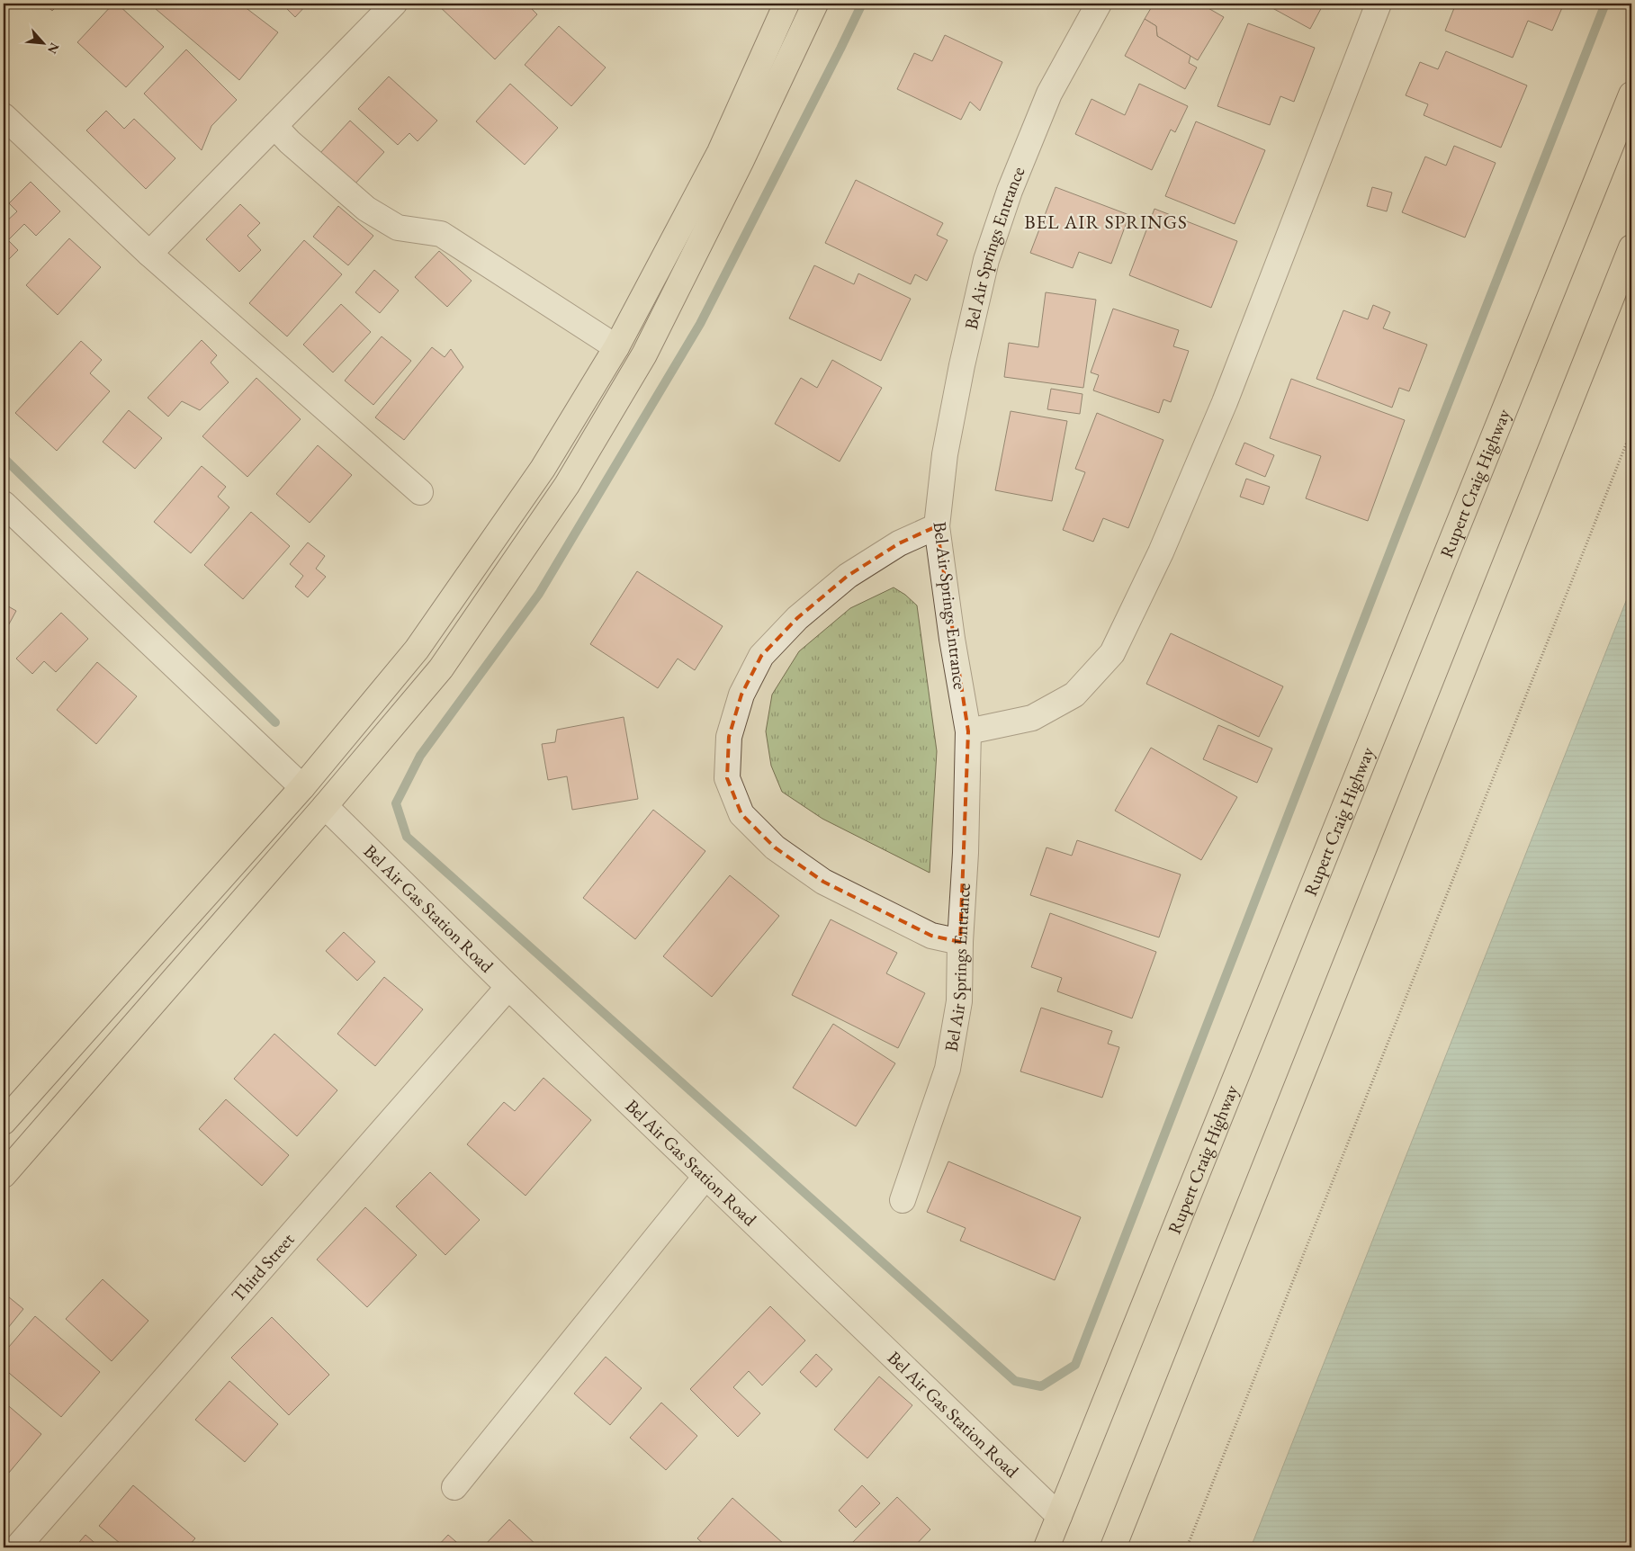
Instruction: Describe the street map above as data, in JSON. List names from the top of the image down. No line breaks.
{"streets":{"main road":["Rupert Craig Highway"],"street":["Bel Air Springs Entrance","Bel Air Gas Station Road","Third Street"]},"crossings":[["Rupert Craig Highway","Bel Air Gas Station Road"],["Bel Air Gas Station Road","Third Street"]],"districts":["BEL AIR SPRINGS"],"north":"bottom right"}
